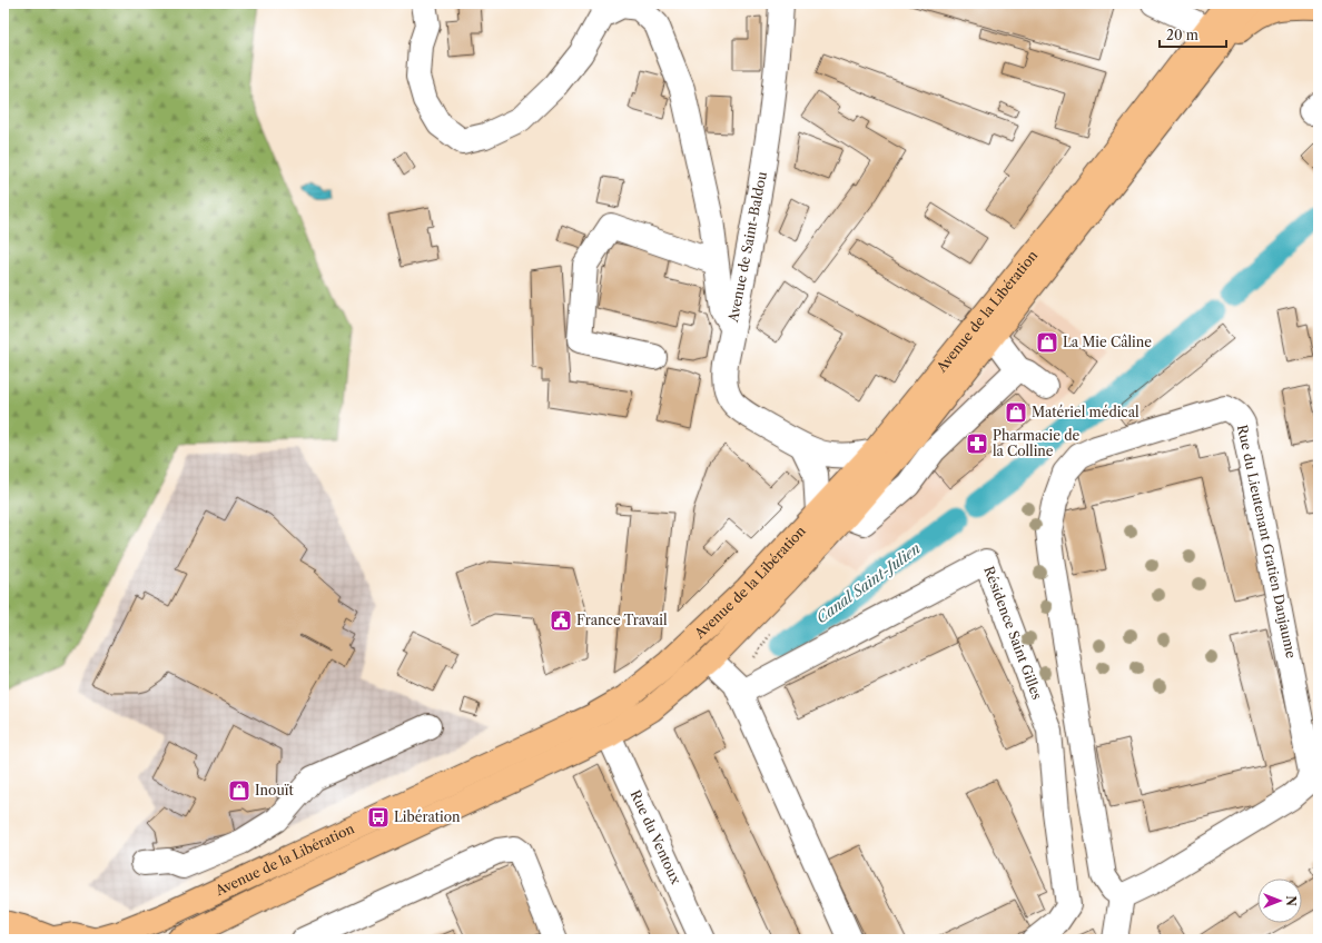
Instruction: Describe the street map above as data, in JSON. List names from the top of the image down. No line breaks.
{"streets":{"main road":["Avenue de la Libération"],"street":["Avenue de Saint-Baldou","Rue du Lieutenant Gratien Danjaume","Résidence Saint Gilles","Rue du Ventoux"]},"crossings":[["Avenue de Saint-Baldou","Avenue de la Libération"],["Avenue de la Libération","Rue du Ventoux"]],"water":["Canal Saint-Julien"],"places":{"shop":["La Mie Câline","Matériel médical","Inouït"],"pharmacy":["Pharmacie de la Colline"],"public building":["France Travail"],"bus stop":["Libération"]},"scale_bar":"20 m","north":"right"}
